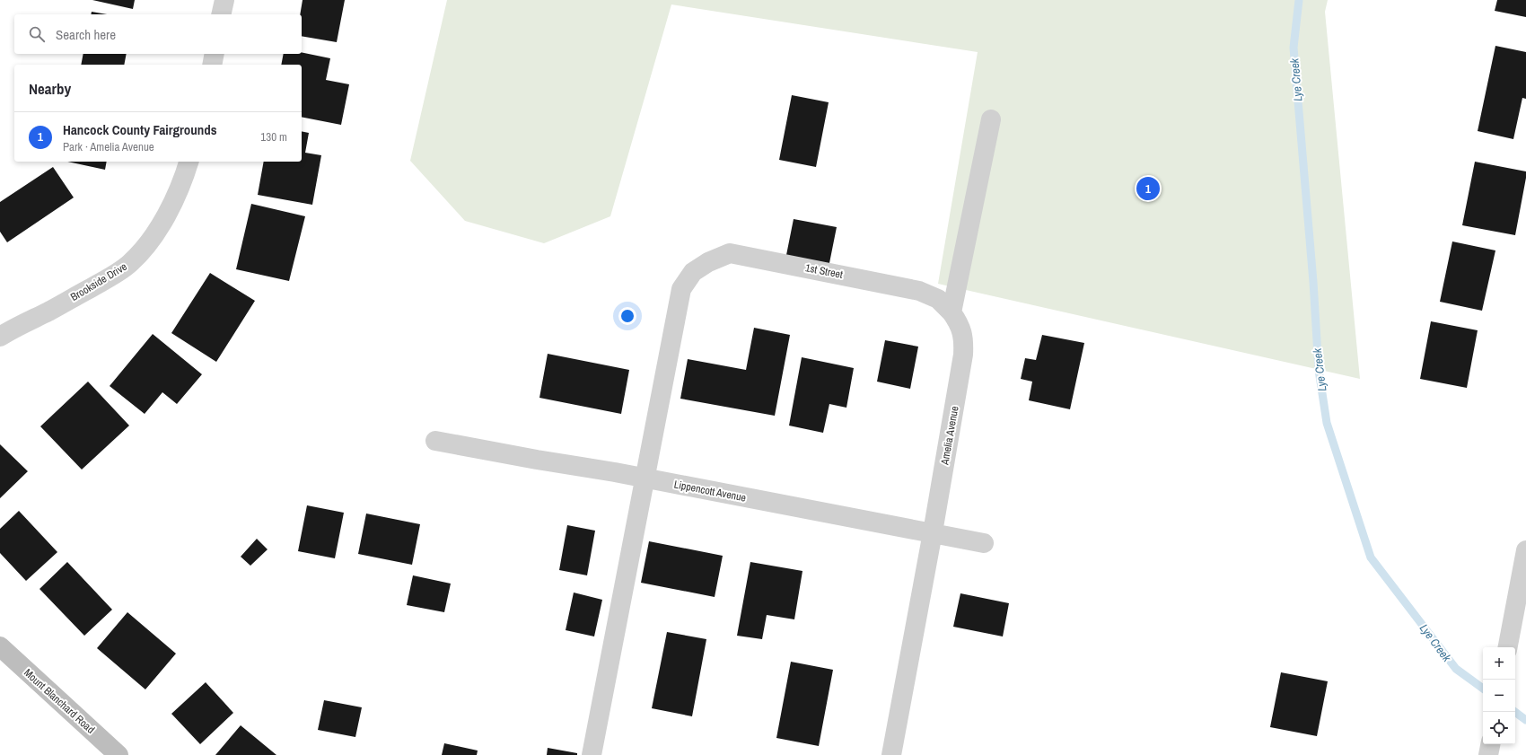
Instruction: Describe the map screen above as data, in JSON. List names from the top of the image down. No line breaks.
{"streets":{"main road":["Mount Blanchard Road"],"street":["1st Street","Brookside Drive","Amelia Avenue","Lippencott Avenue"]},"crossings":[["1st Street","Amelia Avenue"],["1st Street","Lippencott Avenue"],["Amelia Avenue","Lippencott Avenue"]],"water":["Lye Creek"],"page":{"search":"Search here","heading":"Nearby","list":[{"mark":"1","name":"Hancock County Fairgrounds","note":"Park · Amelia Avenue","value":"130 m"}],"pins":"1","map_buttons":["+","−"]}}
